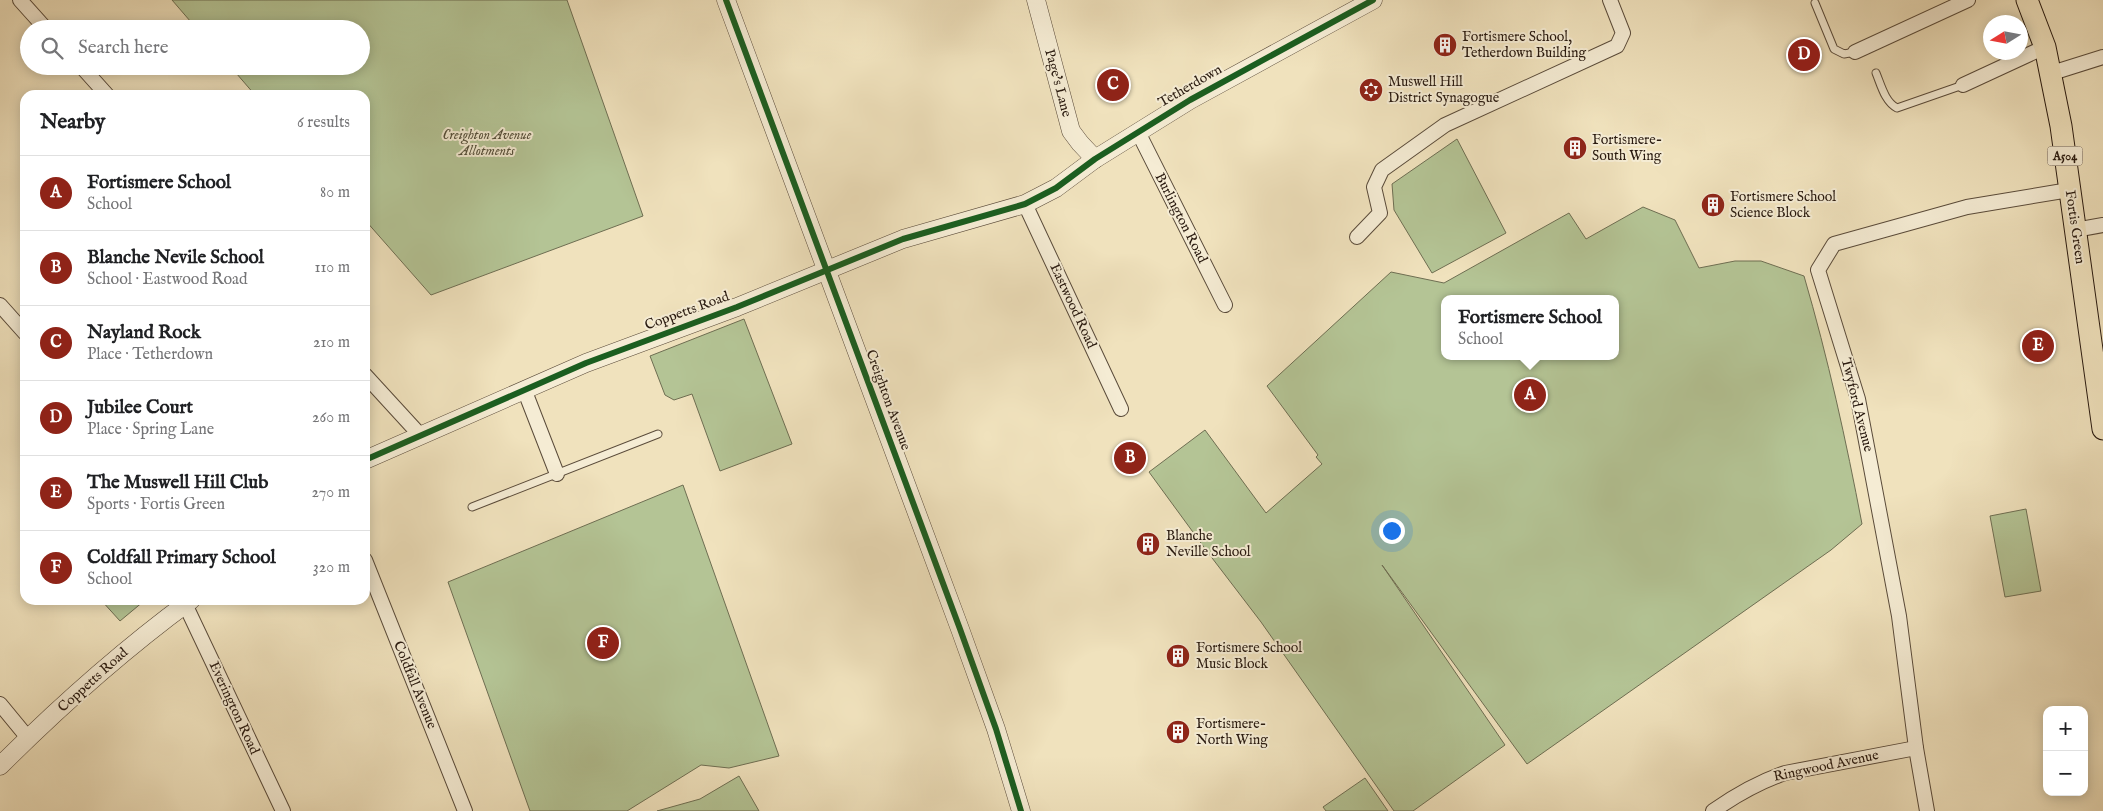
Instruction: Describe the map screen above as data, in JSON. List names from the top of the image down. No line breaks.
{"streets":{"main road":["A504","Fortis Green"],"street":["Page's Lane","Tetherdown","Burlington Road","Eastwood Road","Coppetts Road","Creighton Avenue","Twyford Avenue","Coldfall Avenue","Everington Road","Ringwood Avenue"]},"crossings":[["Page's Lane","Tetherdown"],["Tetherdown","Burlington Road"],["Tetherdown","Eastwood Road"],["Tetherdown","Coppetts Road"],["Fortis Green","Twyford Avenue"],["Eastwood Road","Coppetts Road"],["Coppetts Road","Creighton Avenue"],["Twyford Avenue","Ringwood Avenue"]],"parks":["Creighton Avenue Allotments"],"places":{"building":["Fortismere School, Tetherdown Building","Fortismere- South Wing","Fortismere School Science Block","Blanche Neville School","Fortismere School Music Block","Fortismere- North Wing"],"synagogue":["Muswell Hill District Synagogue"]},"north":"left","page":{"search":"Search here","pins":["D","C","E","A","B","F"],"heading":["Nearby","6 results"],"list":[{"mark":"A","name":"Fortismere School","note":"School","value":"80 m"},{"mark":"B","name":"Blanche Nevile School","note":"School · Eastwood Road","value":"110 m"},{"mark":"C","name":"Nayland Rock","note":"Place · Tetherdown","value":"210 m"},{"mark":"D","name":"Jubilee Court","note":"Place · Spring Lane","value":"260 m"},{"mark":"E","name":"The Muswell Hill Club","note":"Sports · Fortis Green","value":"270 m"},{"mark":"F","name":"Coldfall Primary School","note":"School","value":"320 m"}],"popup":["Fortismere School","School"],"map_buttons":["+","−"]}}
